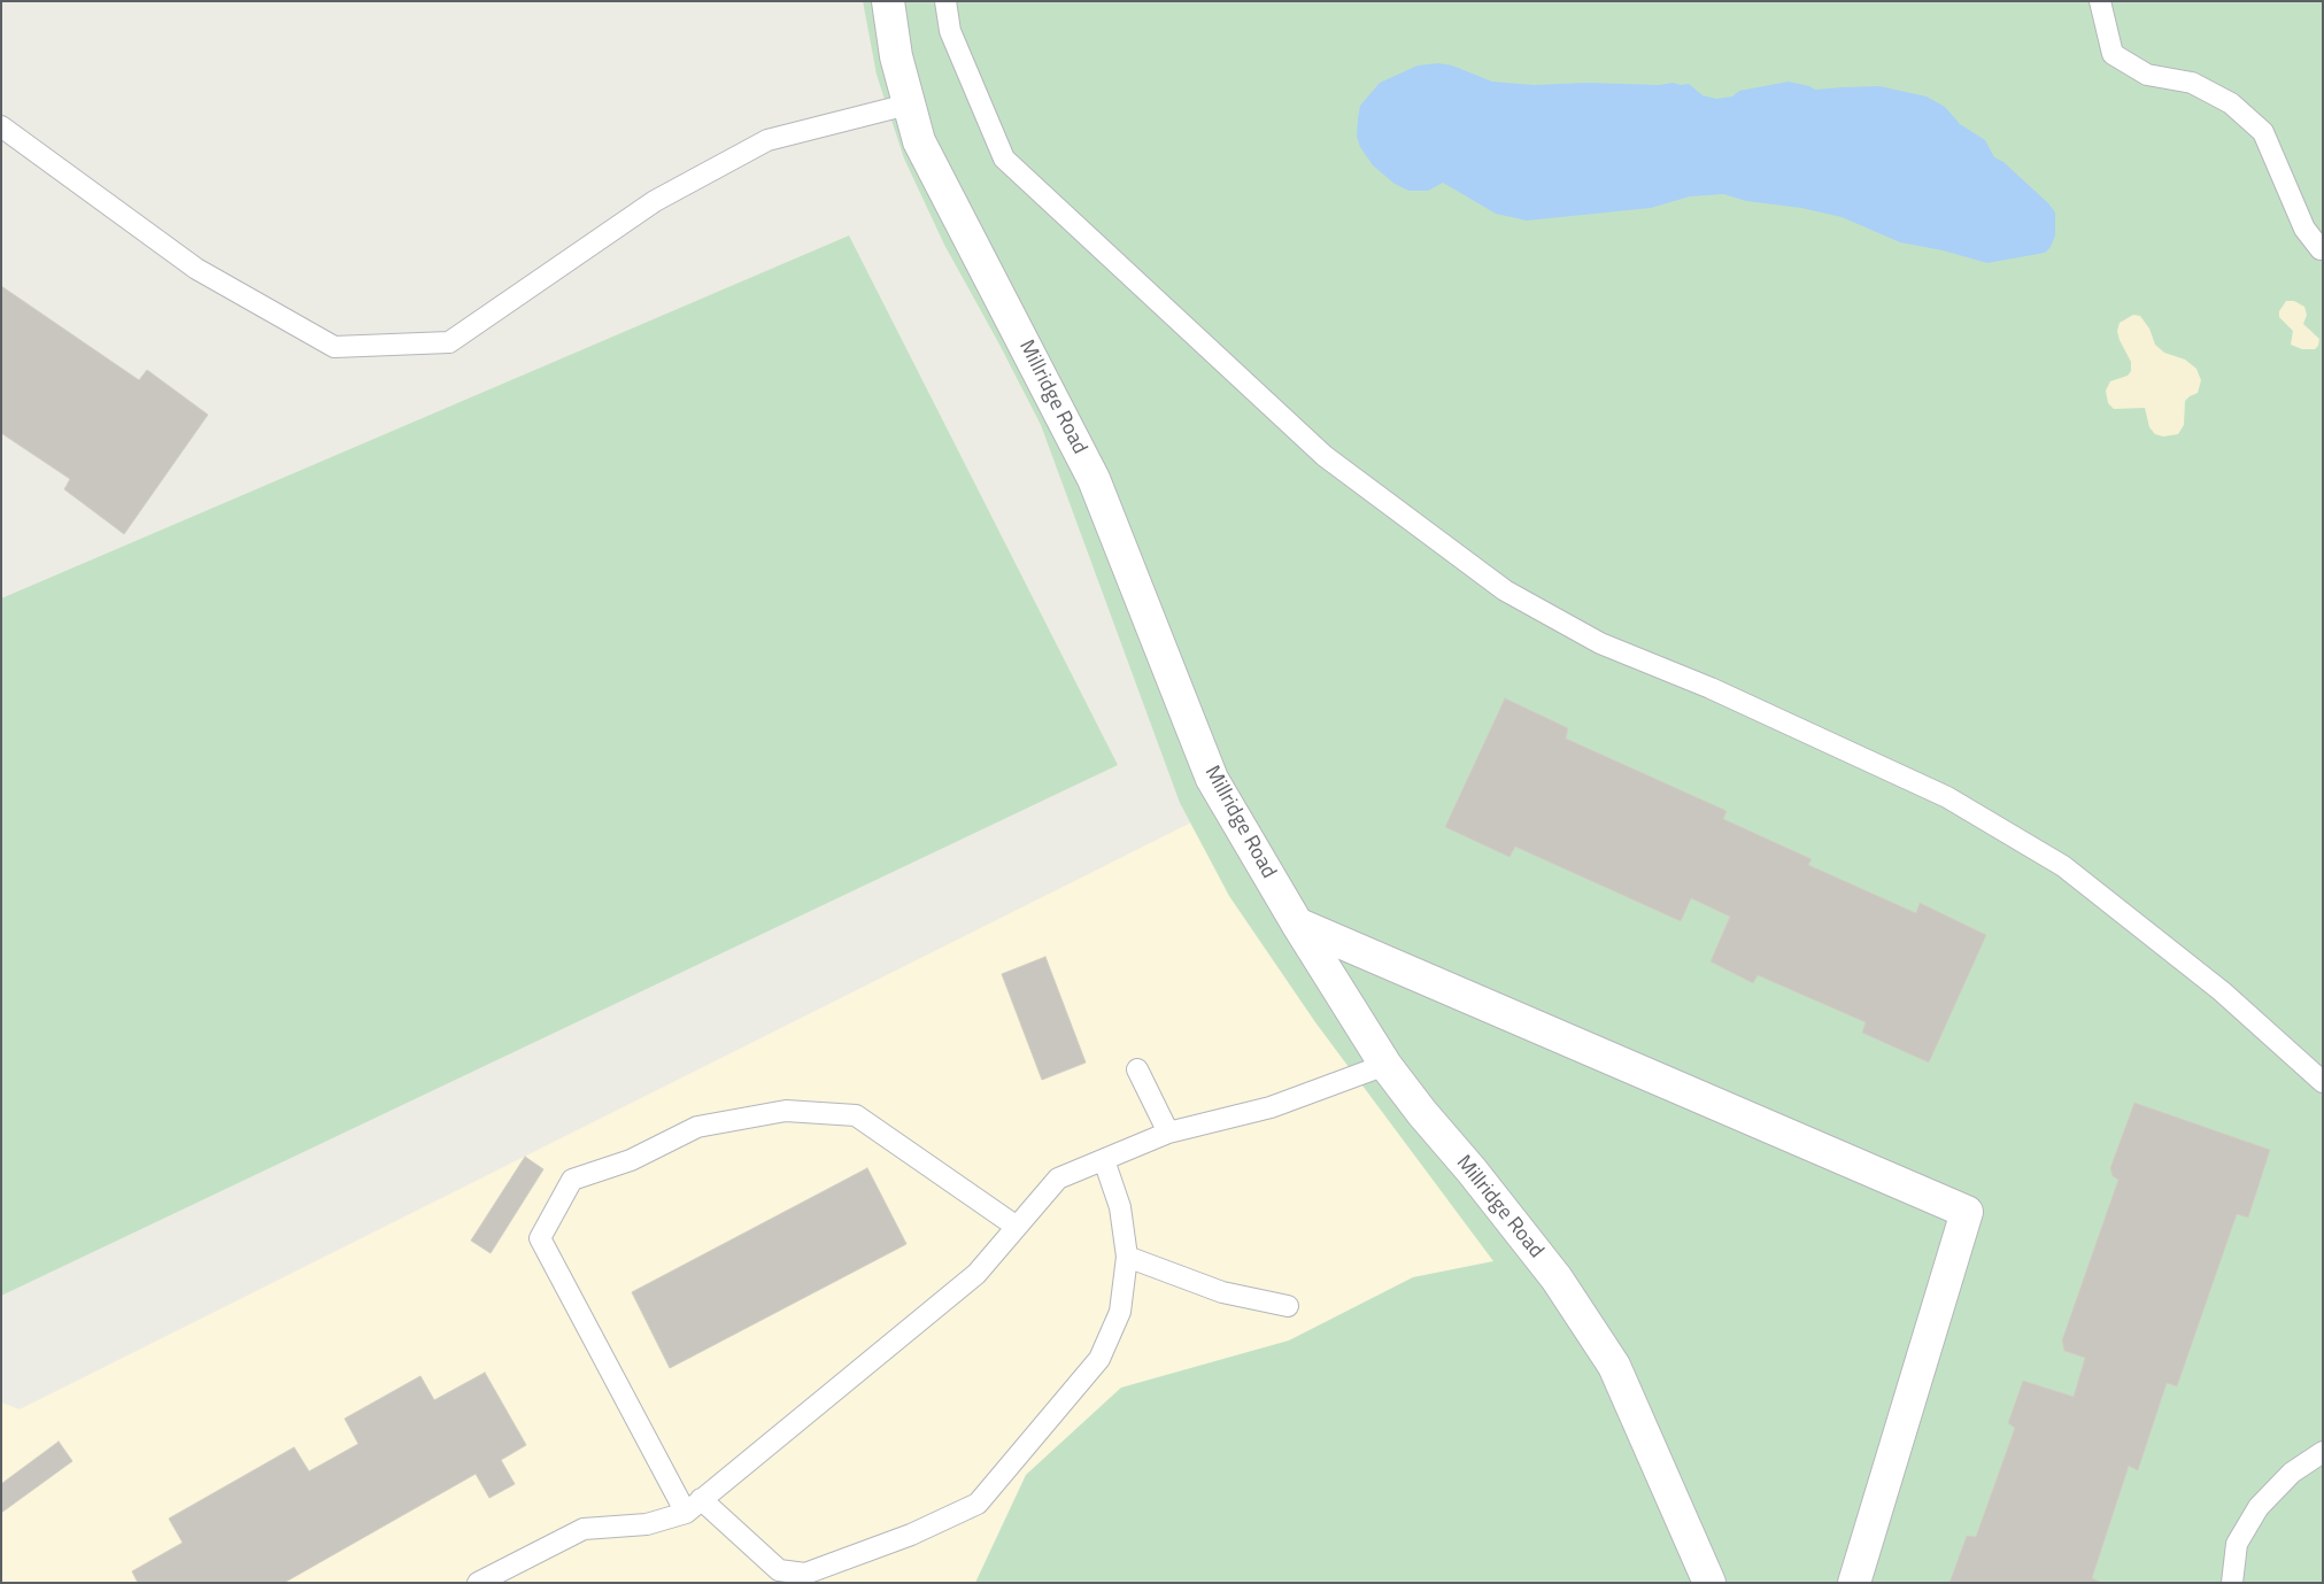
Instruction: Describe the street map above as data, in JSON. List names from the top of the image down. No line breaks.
{"streets":{"street":["Millridge Road"]}}
